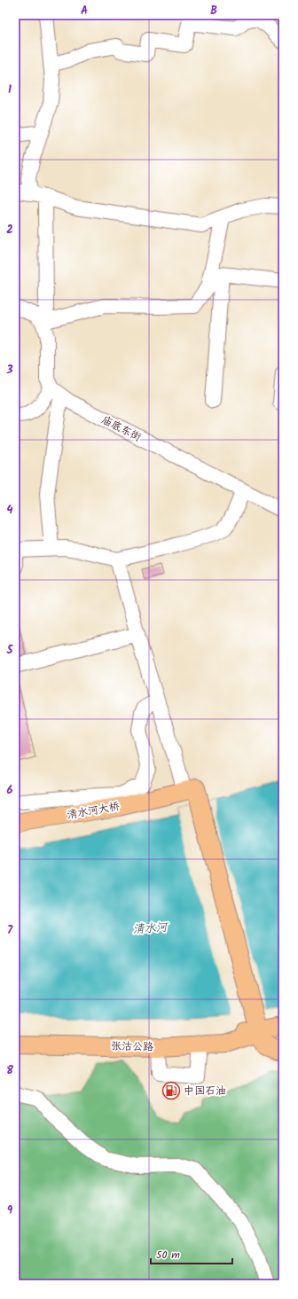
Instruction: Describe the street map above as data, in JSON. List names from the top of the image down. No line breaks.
{"streets":{"main road":["清水河大桥","张沽公路"],"street":["庙底东街"]},"water":["清水河"],"places":{"fuel station":["中国石油"]},"scale_bar":"50 m","grid":{"columns":["A","B"],"rows":["1","2","3","4","5","6","7","8","9"]}}
